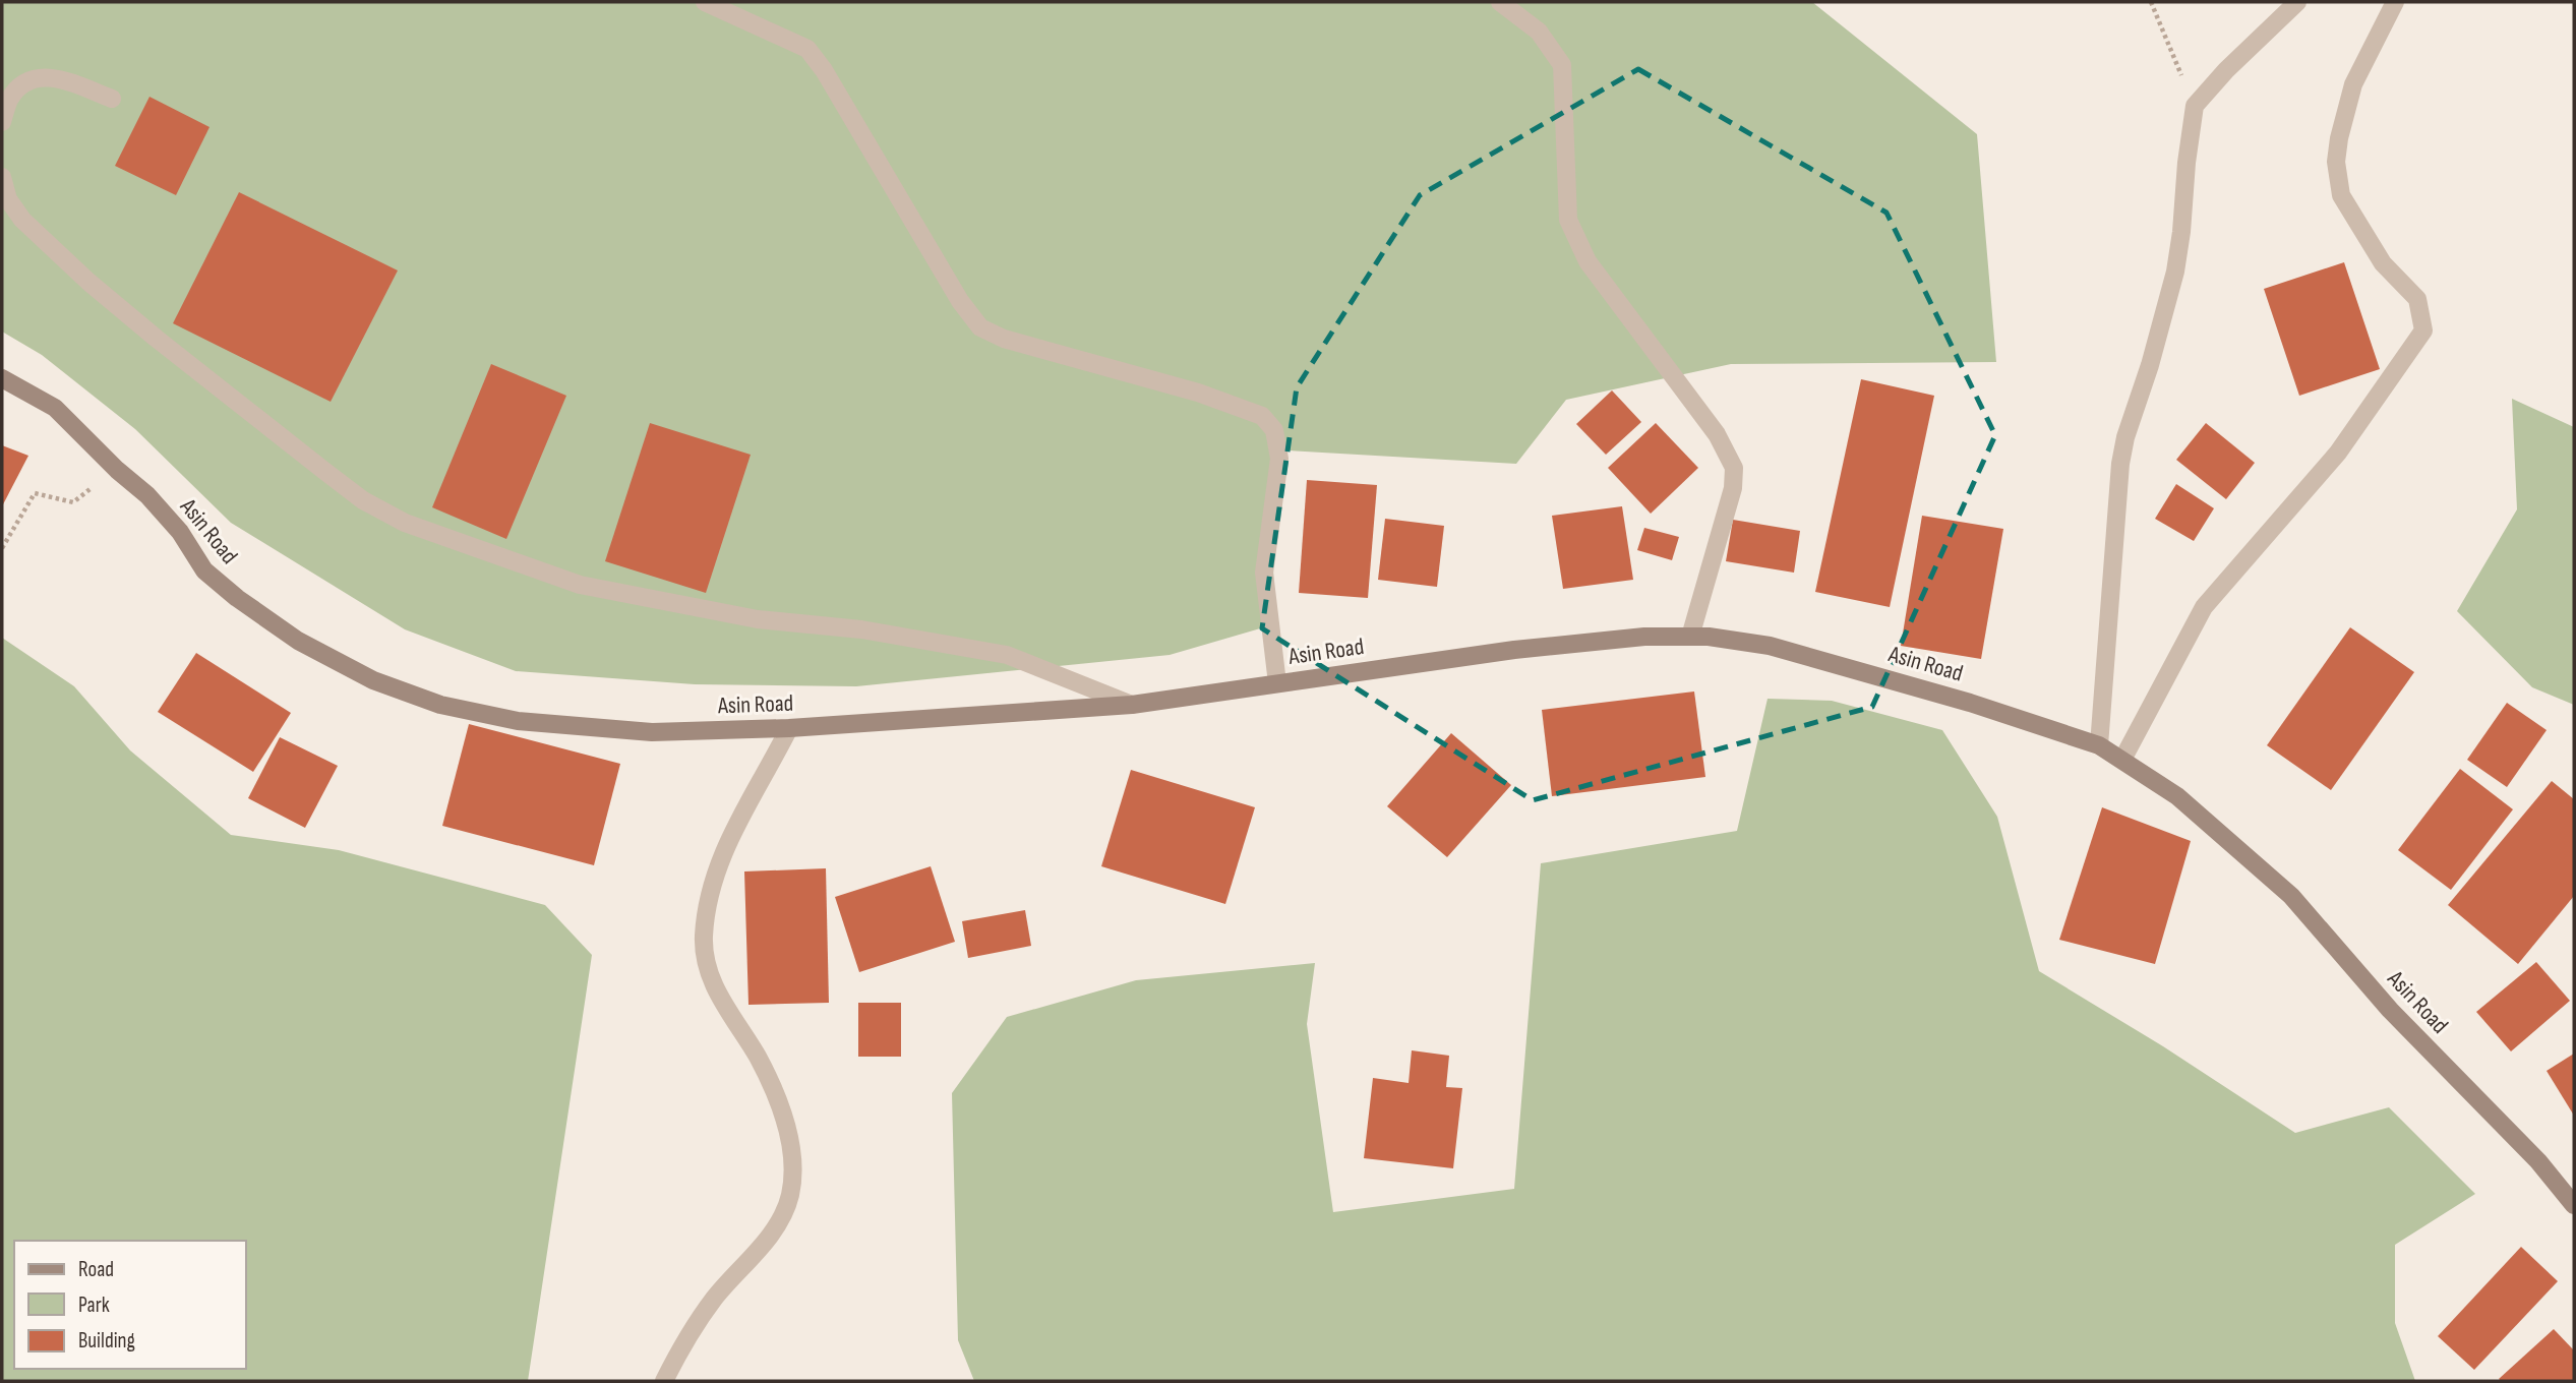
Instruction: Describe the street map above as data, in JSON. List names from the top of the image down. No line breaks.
{"streets":{"main road":["Asin Road"]},"legend":["Road","Park","Building"]}
